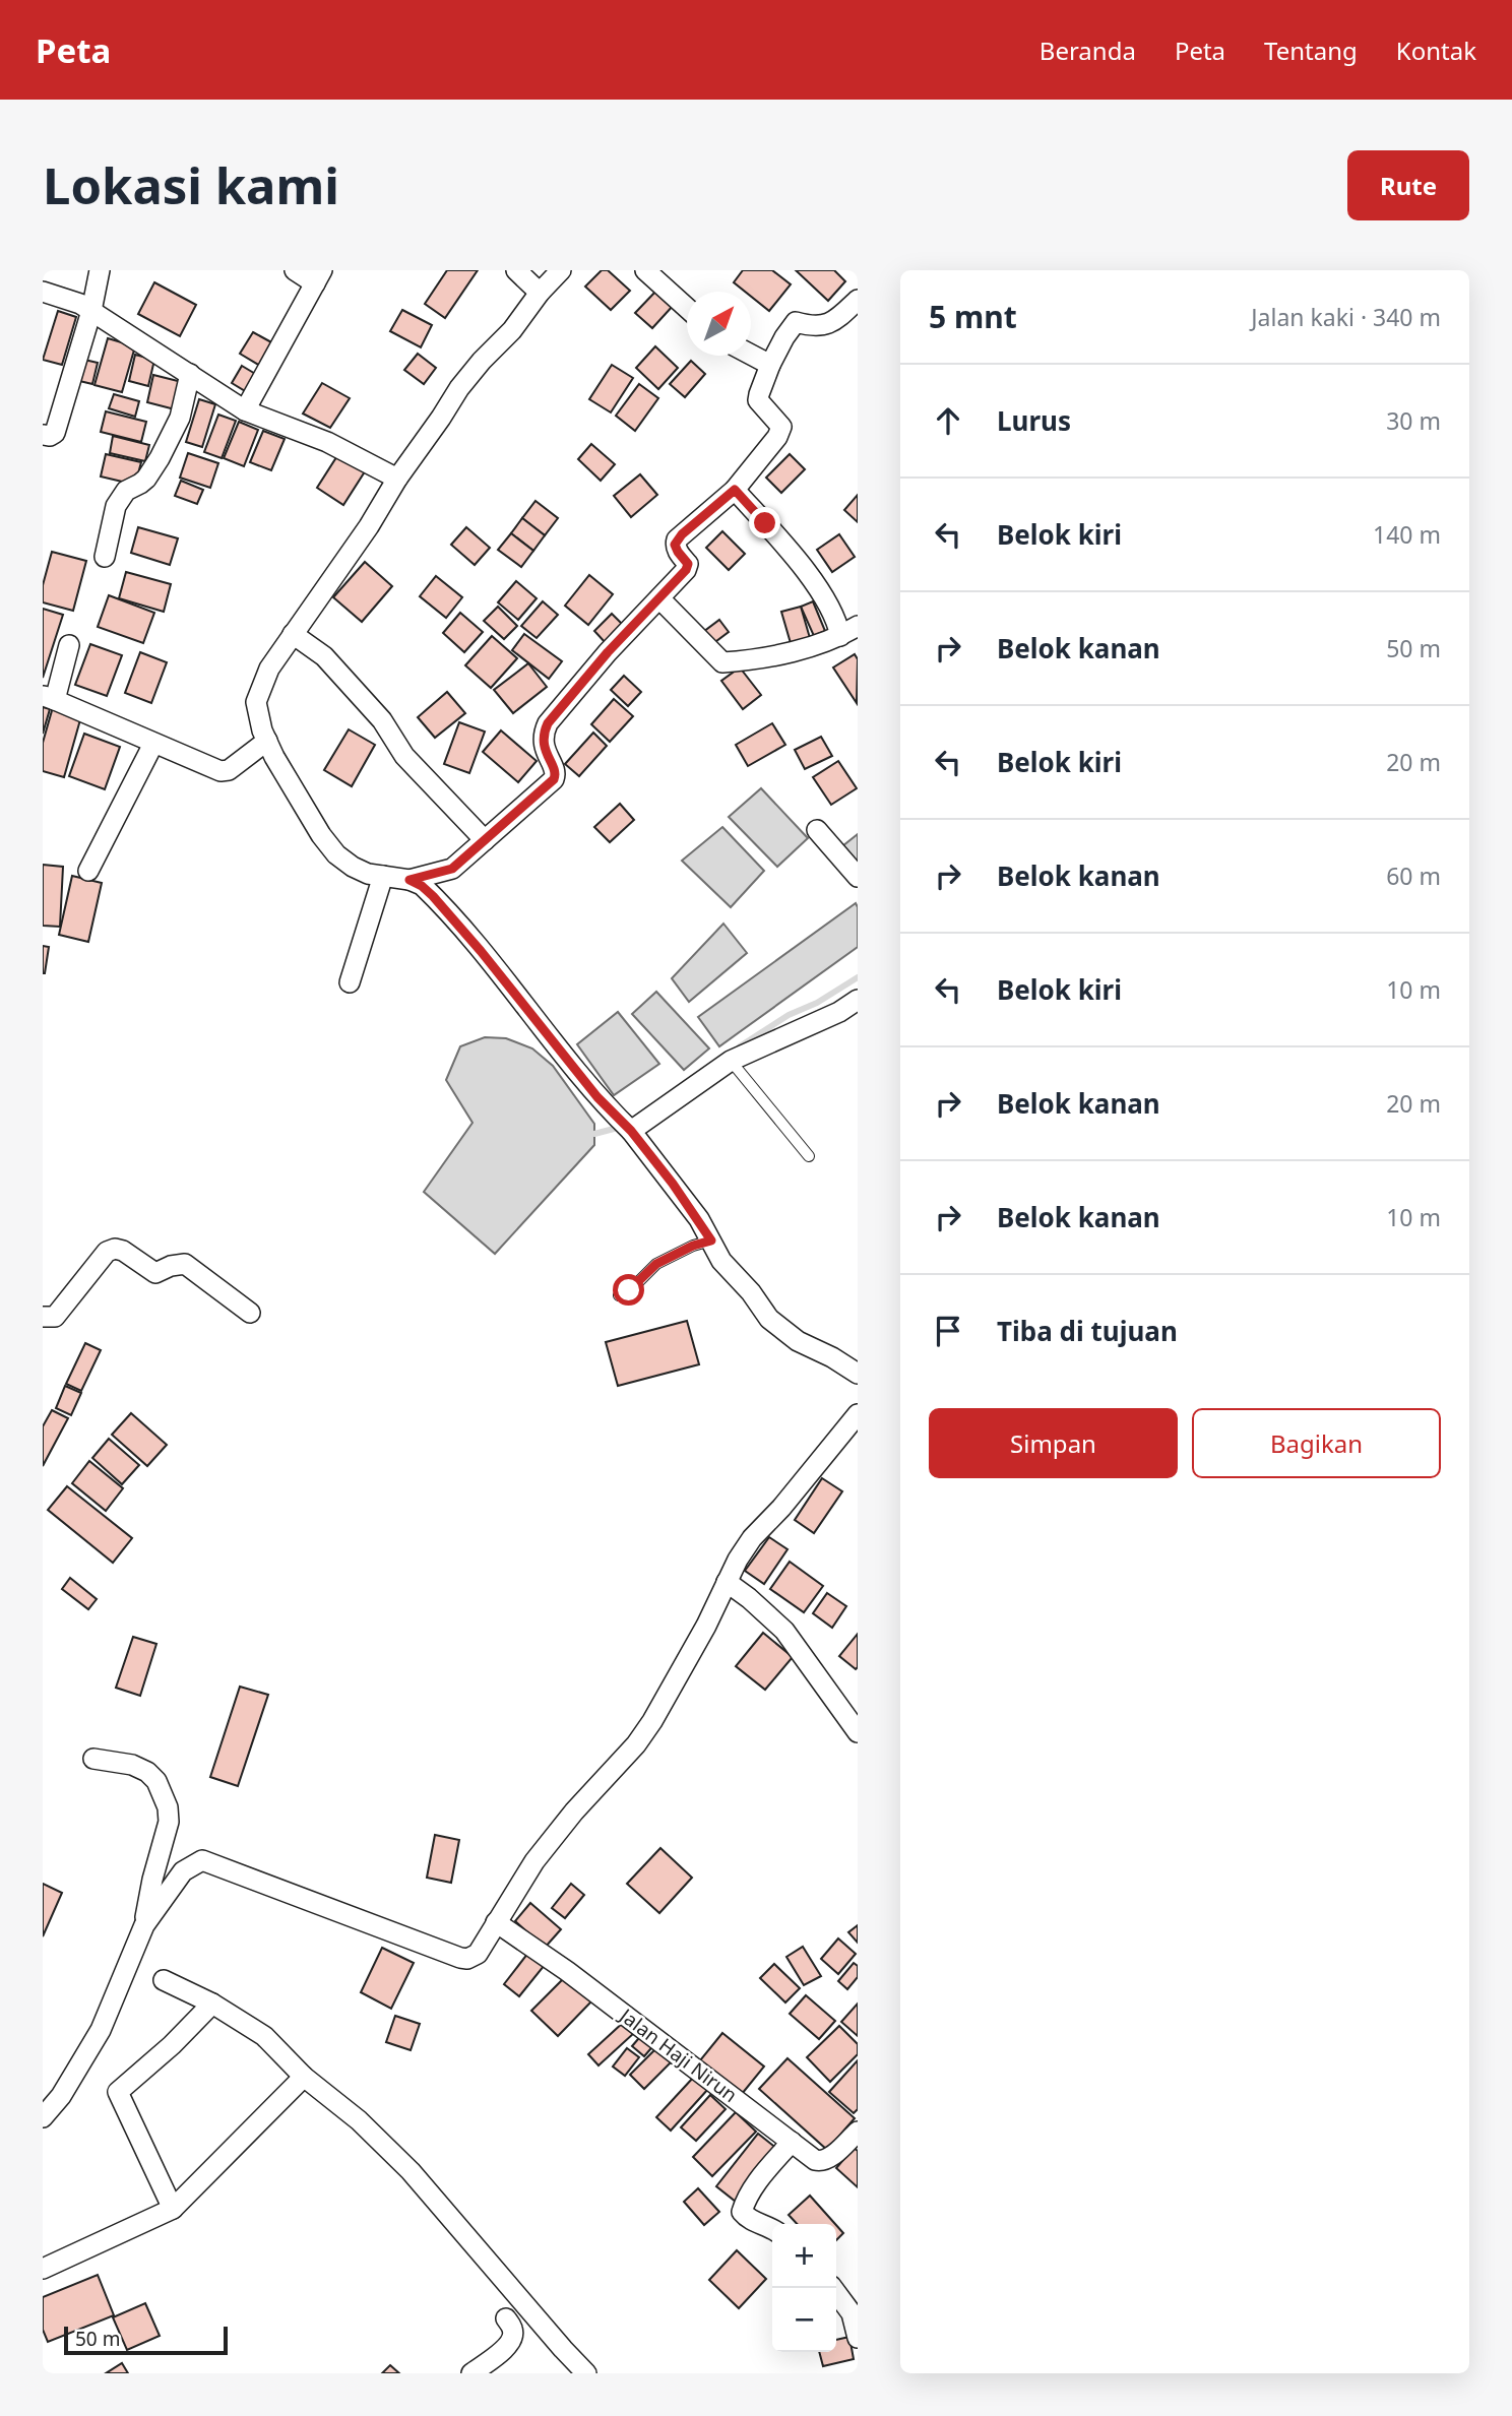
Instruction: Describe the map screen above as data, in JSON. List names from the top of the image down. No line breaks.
{"streets":{"street":["Jalan Haji Nirun"]},"scale_bar":"50 m","north":"top right","page":{"header":"Peta","nav":["Beranda","Peta","Tentang","Kontak"],"buttons":["Rute",["Simpan","Bagikan"]],"title":"Lokasi kami","heading":["5 mnt","Jalan kaki · 340 m"],"list":[["Lurus","30 m"],["Belok kiri","140 m"],["Belok kanan","50 m"],["Belok kiri","20 m"],["Belok kanan","60 m"],["Belok kiri","10 m"],["Belok kanan","20 m"],["Belok kanan","10 m"],"Tiba di tujuan"],"map_buttons":["+","−"],"scale":"50 m"}}
